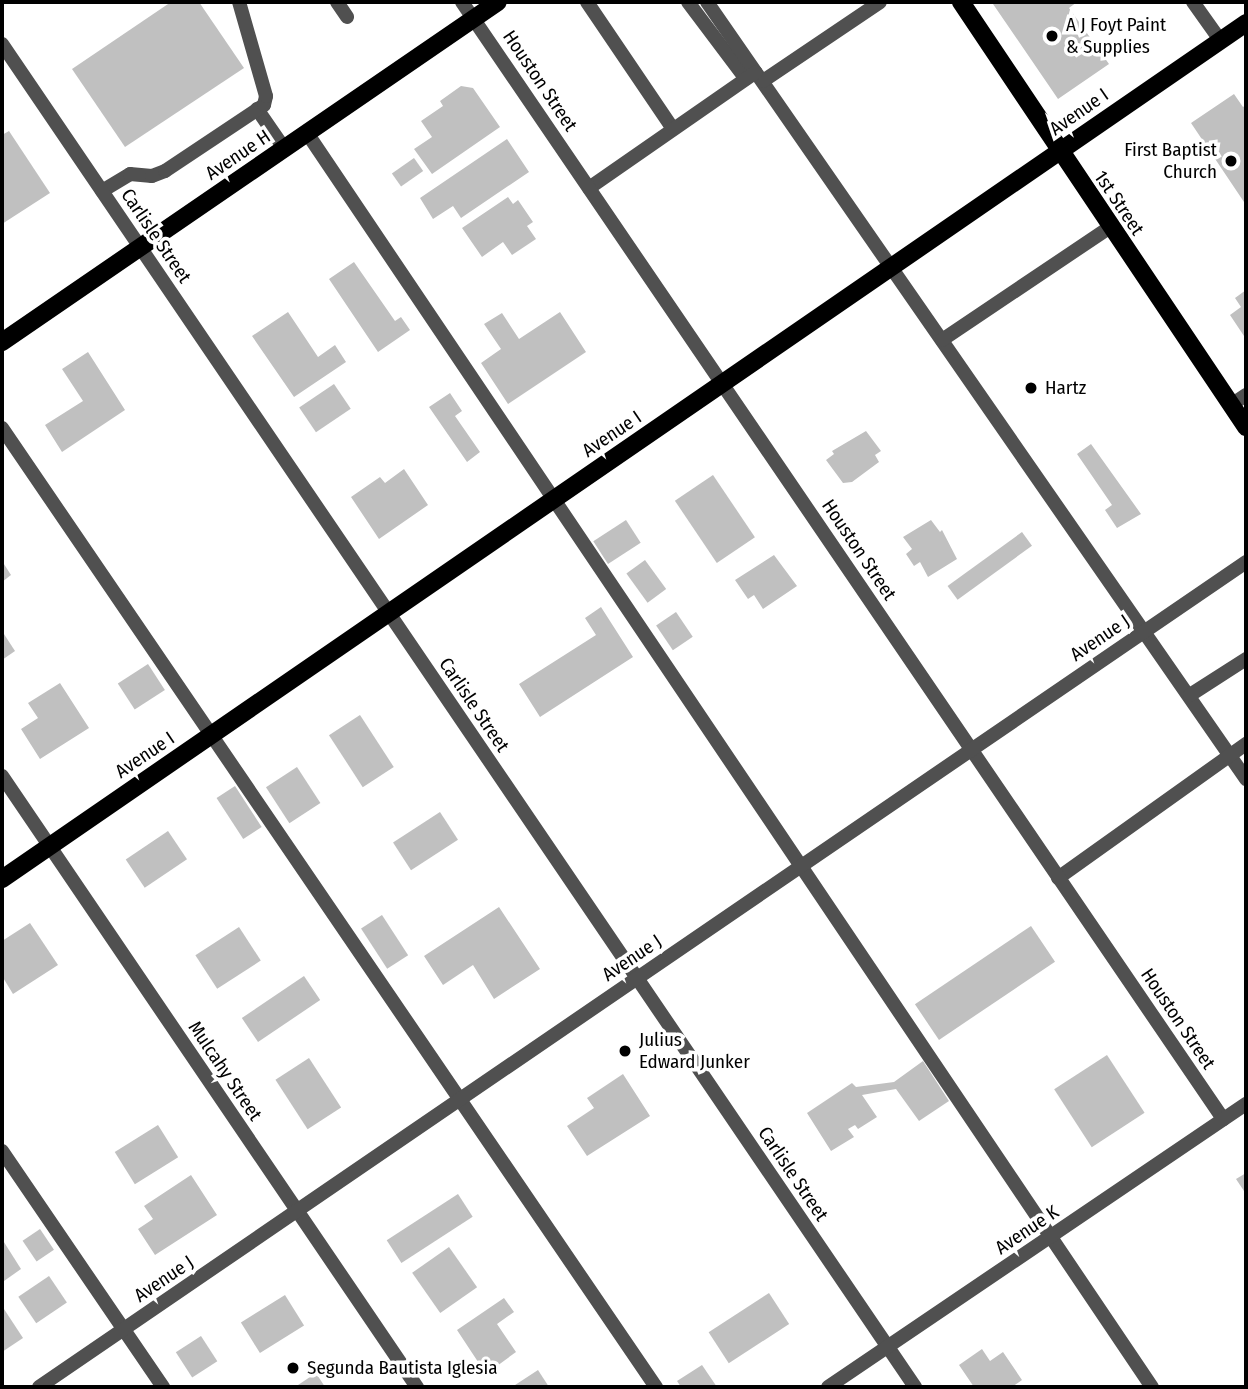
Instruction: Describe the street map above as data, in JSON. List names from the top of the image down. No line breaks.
{"streets":{"main road":["Avenue I","Avenue H","1st Street"],"street":["Houston Street","Carlisle Street","Avenue J","Mulcahy Street","Avenue K"]},"crossings":[["Houston Street","Avenue I"],["Houston Street","Avenue H"],["Houston Street","Avenue J"],["Houston Street","Avenue K"],["Avenue I","1st Street"],["Avenue I","Carlisle Street"],["Avenue I","Mulcahy Street"],["Avenue H","Carlisle Street"],["Carlisle Street","Avenue J"],["Carlisle Street","Avenue K"],["Avenue J","Mulcahy Street"]],"places":["A J Foyt Paint & Supplies","First Baptist Church","Hartz","Julius Edward Junker","Segunda Bautista Iglesia"]}
